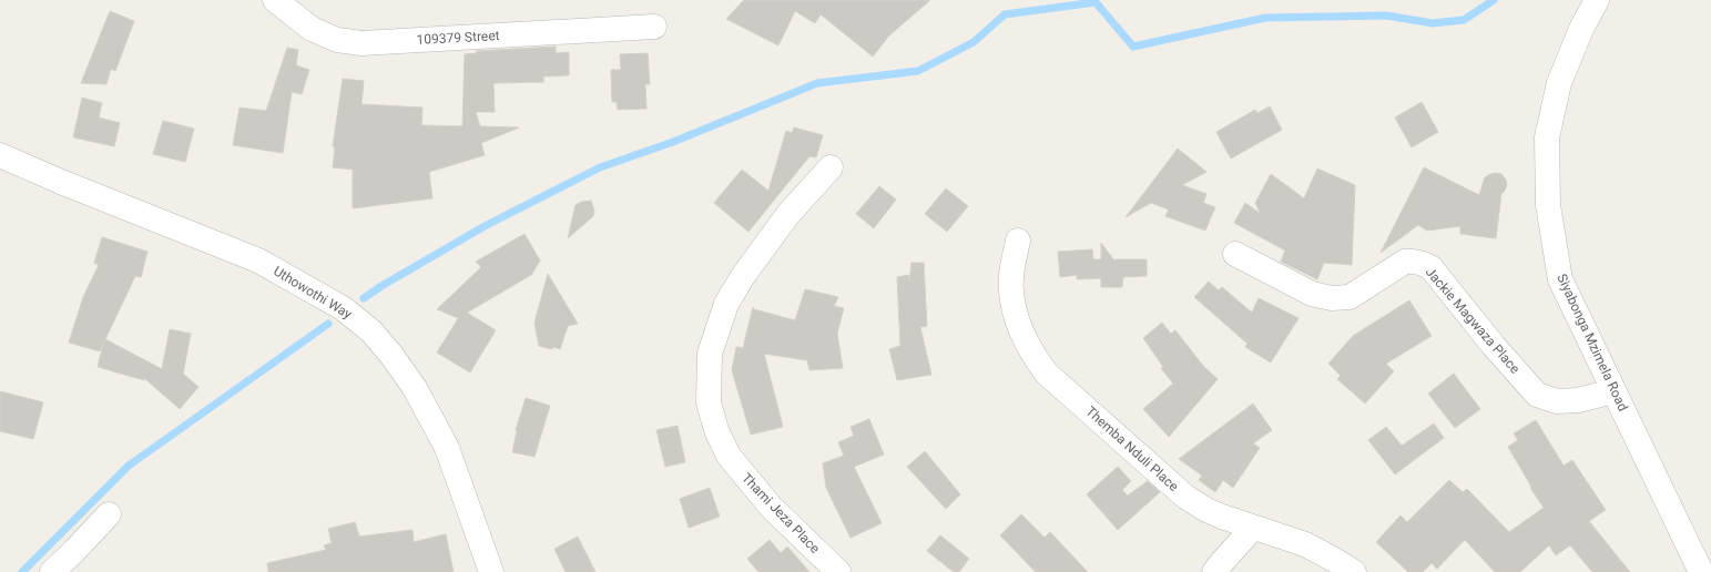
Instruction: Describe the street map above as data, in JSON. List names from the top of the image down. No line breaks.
{"streets":{"street":["109379 Street","Uthowothi Way","Jackie Magwaza Place","Siyabonga Mzimela Road","Themba Nduli Place","Thami Jeza Place"]},"crossings":[["Jackie Magwaza Place","Siyabonga Mzimela Road"]]}
